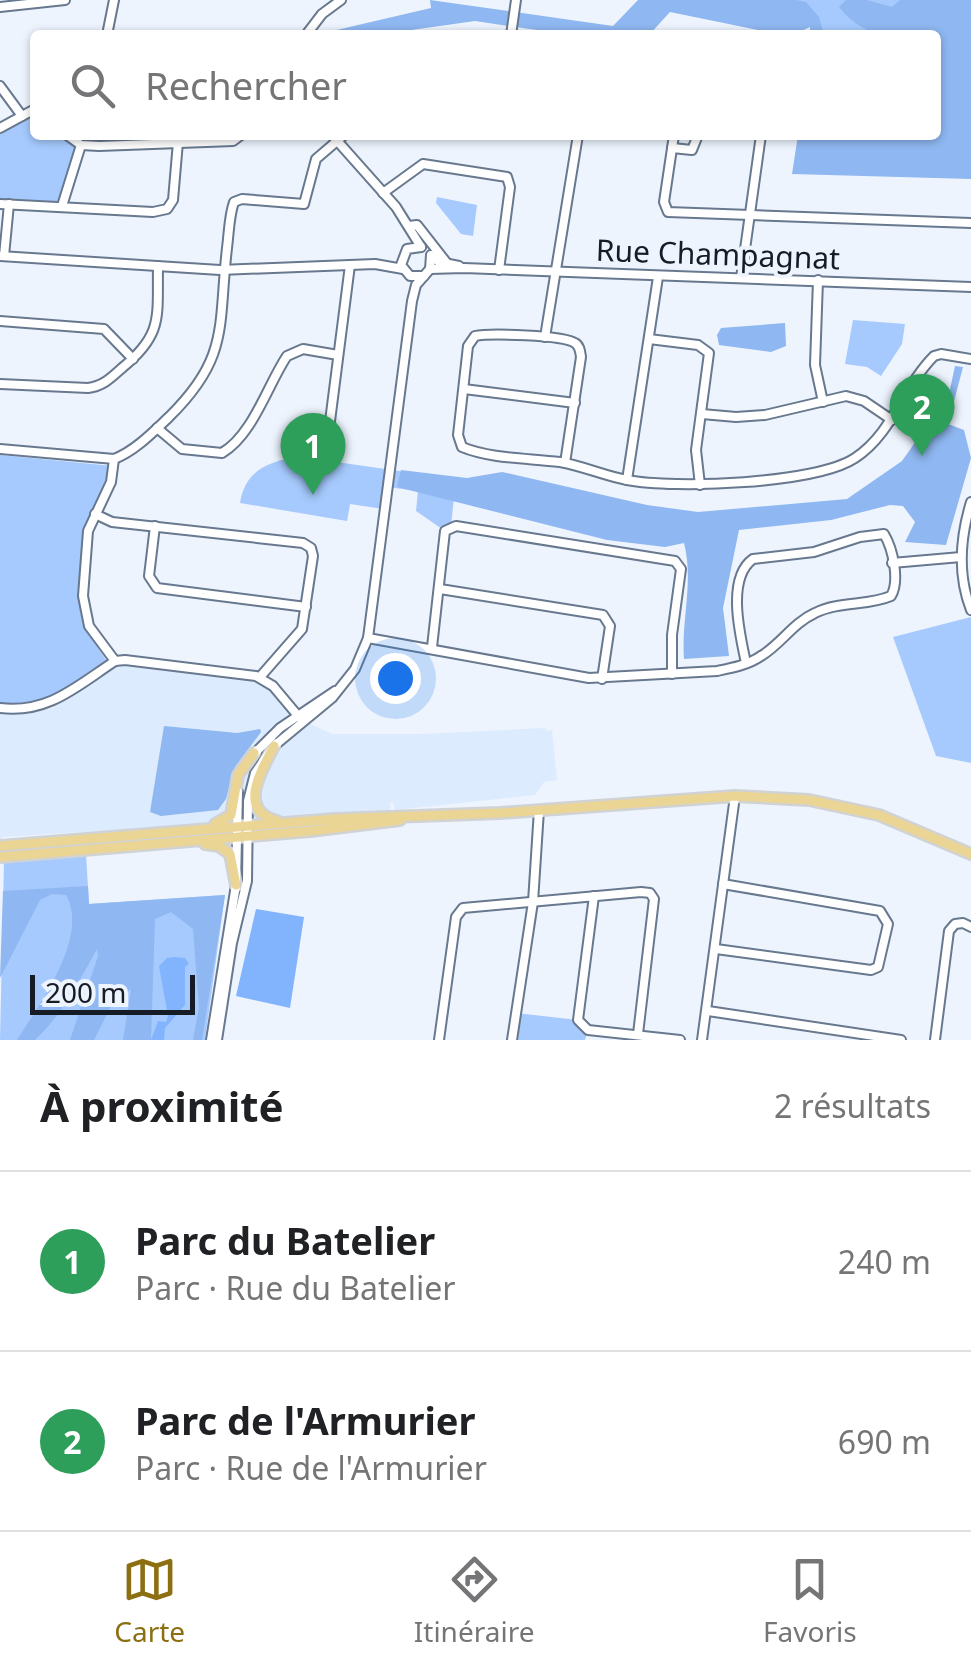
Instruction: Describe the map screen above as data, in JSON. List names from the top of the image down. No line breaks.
{"streets":{"street":["Rue Champagnat"]},"scale_bar":"200 m","page":{"search":"Rechercher","pins":["2","1"],"scale":"200 m","heading":["À proximité","2 résultats"],"list":[{"mark":"1","name":"Parc du Batelier","note":"Parc · Rue du Batelier","value":"240 m"},{"mark":"2","name":"Parc de l'Armurier","note":"Parc · Rue de l'Armurier","value":"690 m"}],"nav":["Carte","Itinéraire","Favoris"]}}
